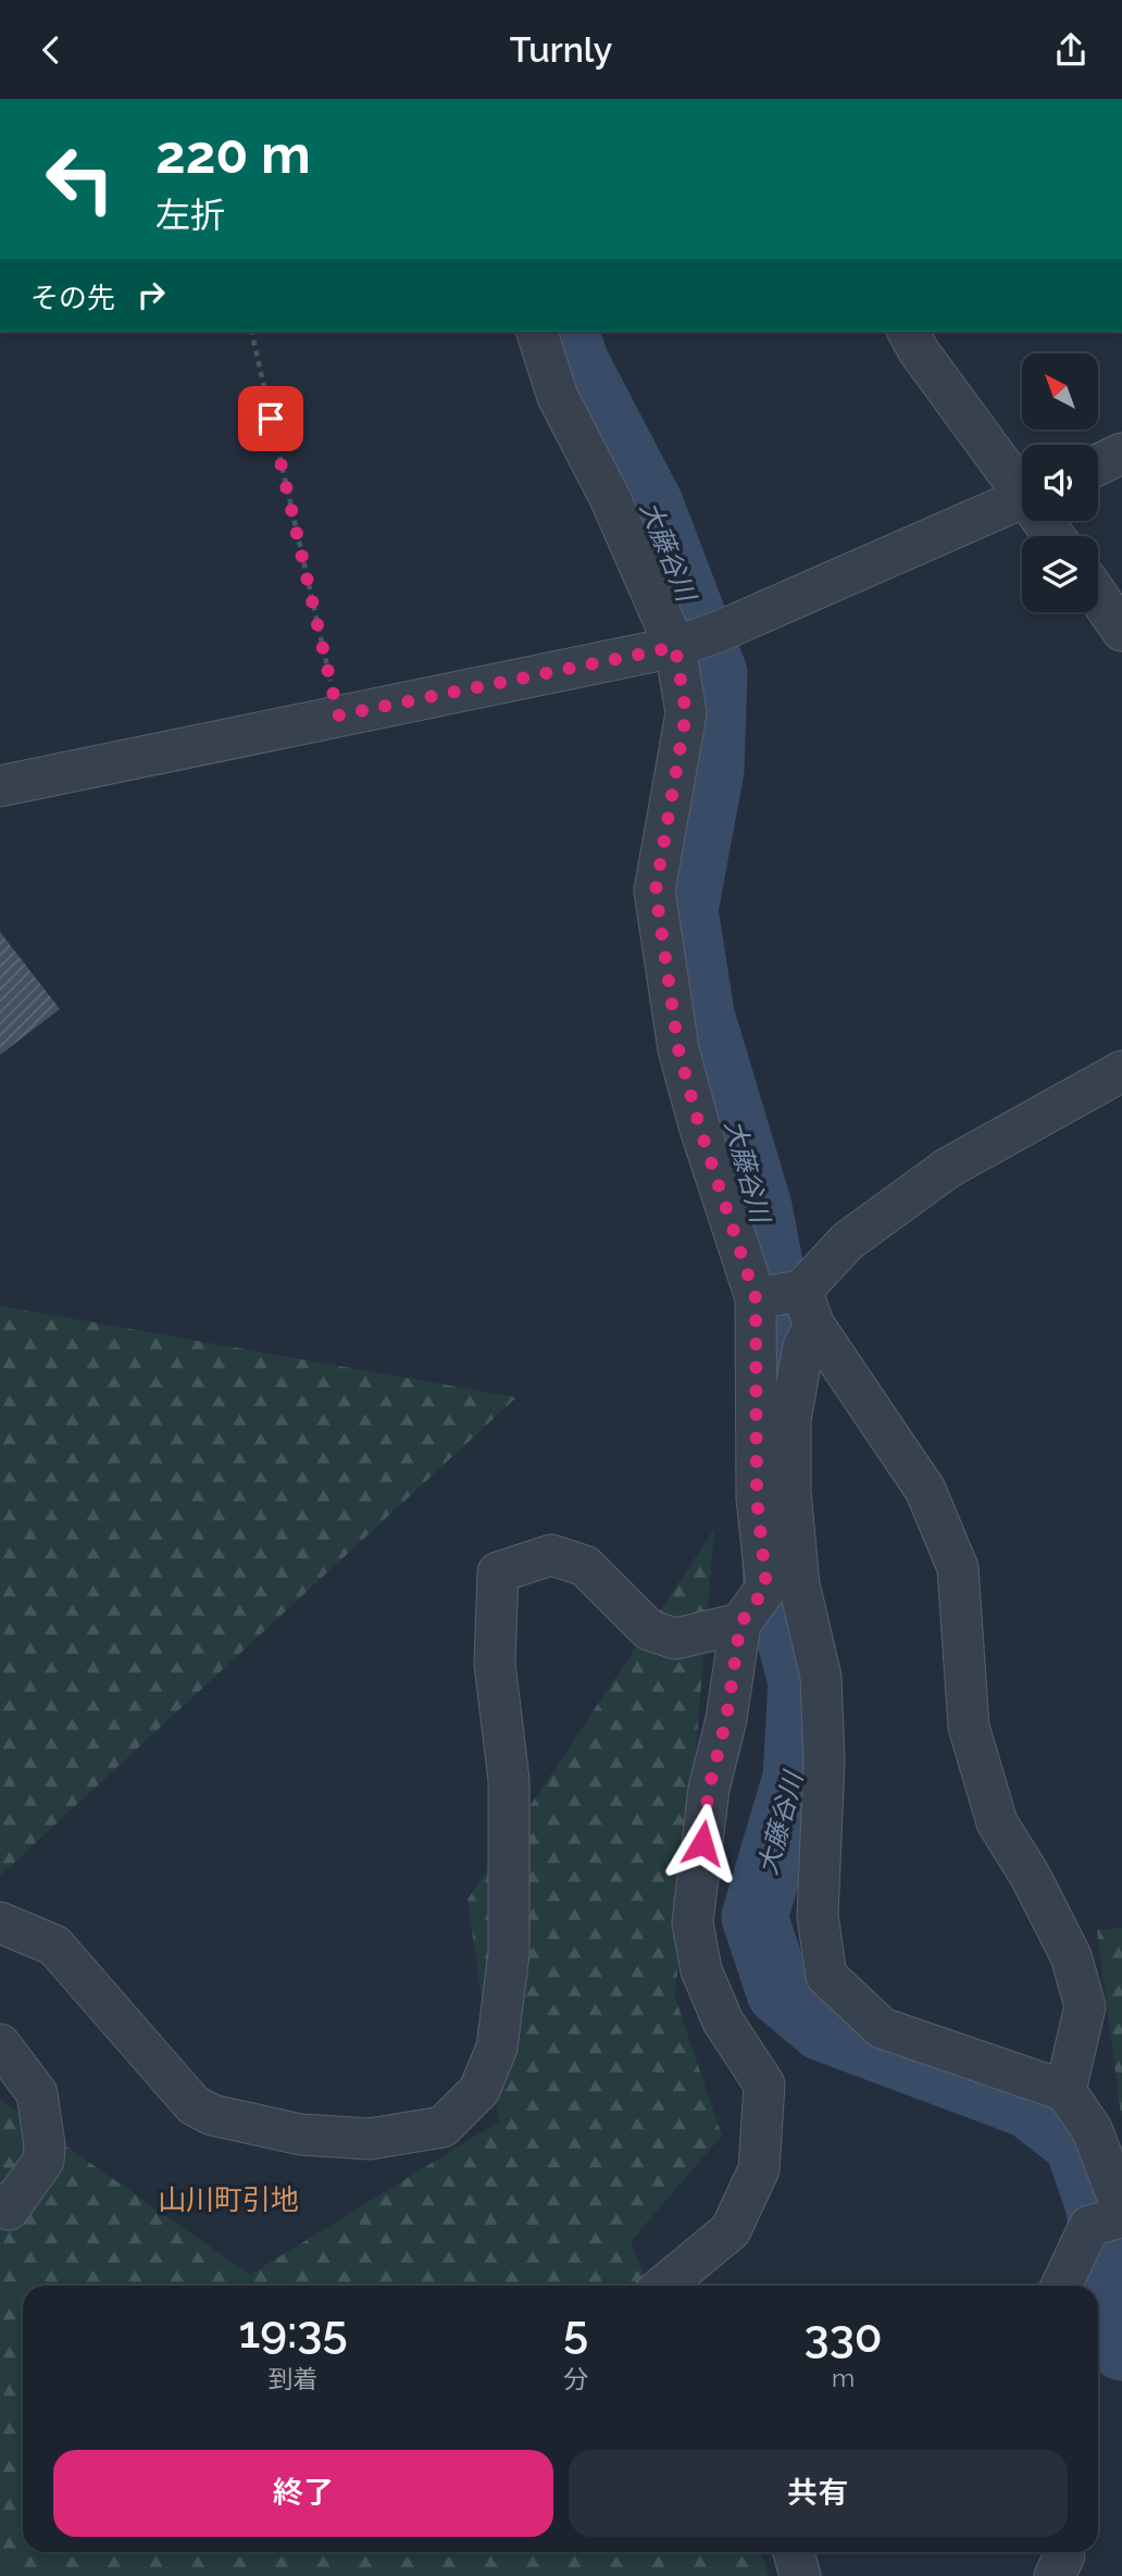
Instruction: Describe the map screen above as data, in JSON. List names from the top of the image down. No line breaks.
{"districts":["山川町引地"],"water":["大藤谷川"],"north":"top left","page":{"header":"Turnly","turn":["220 m","左折"],"then":"その先","eta":["19:35","到着","5","分","330","m"],"buttons":["終了","共有"]}}
